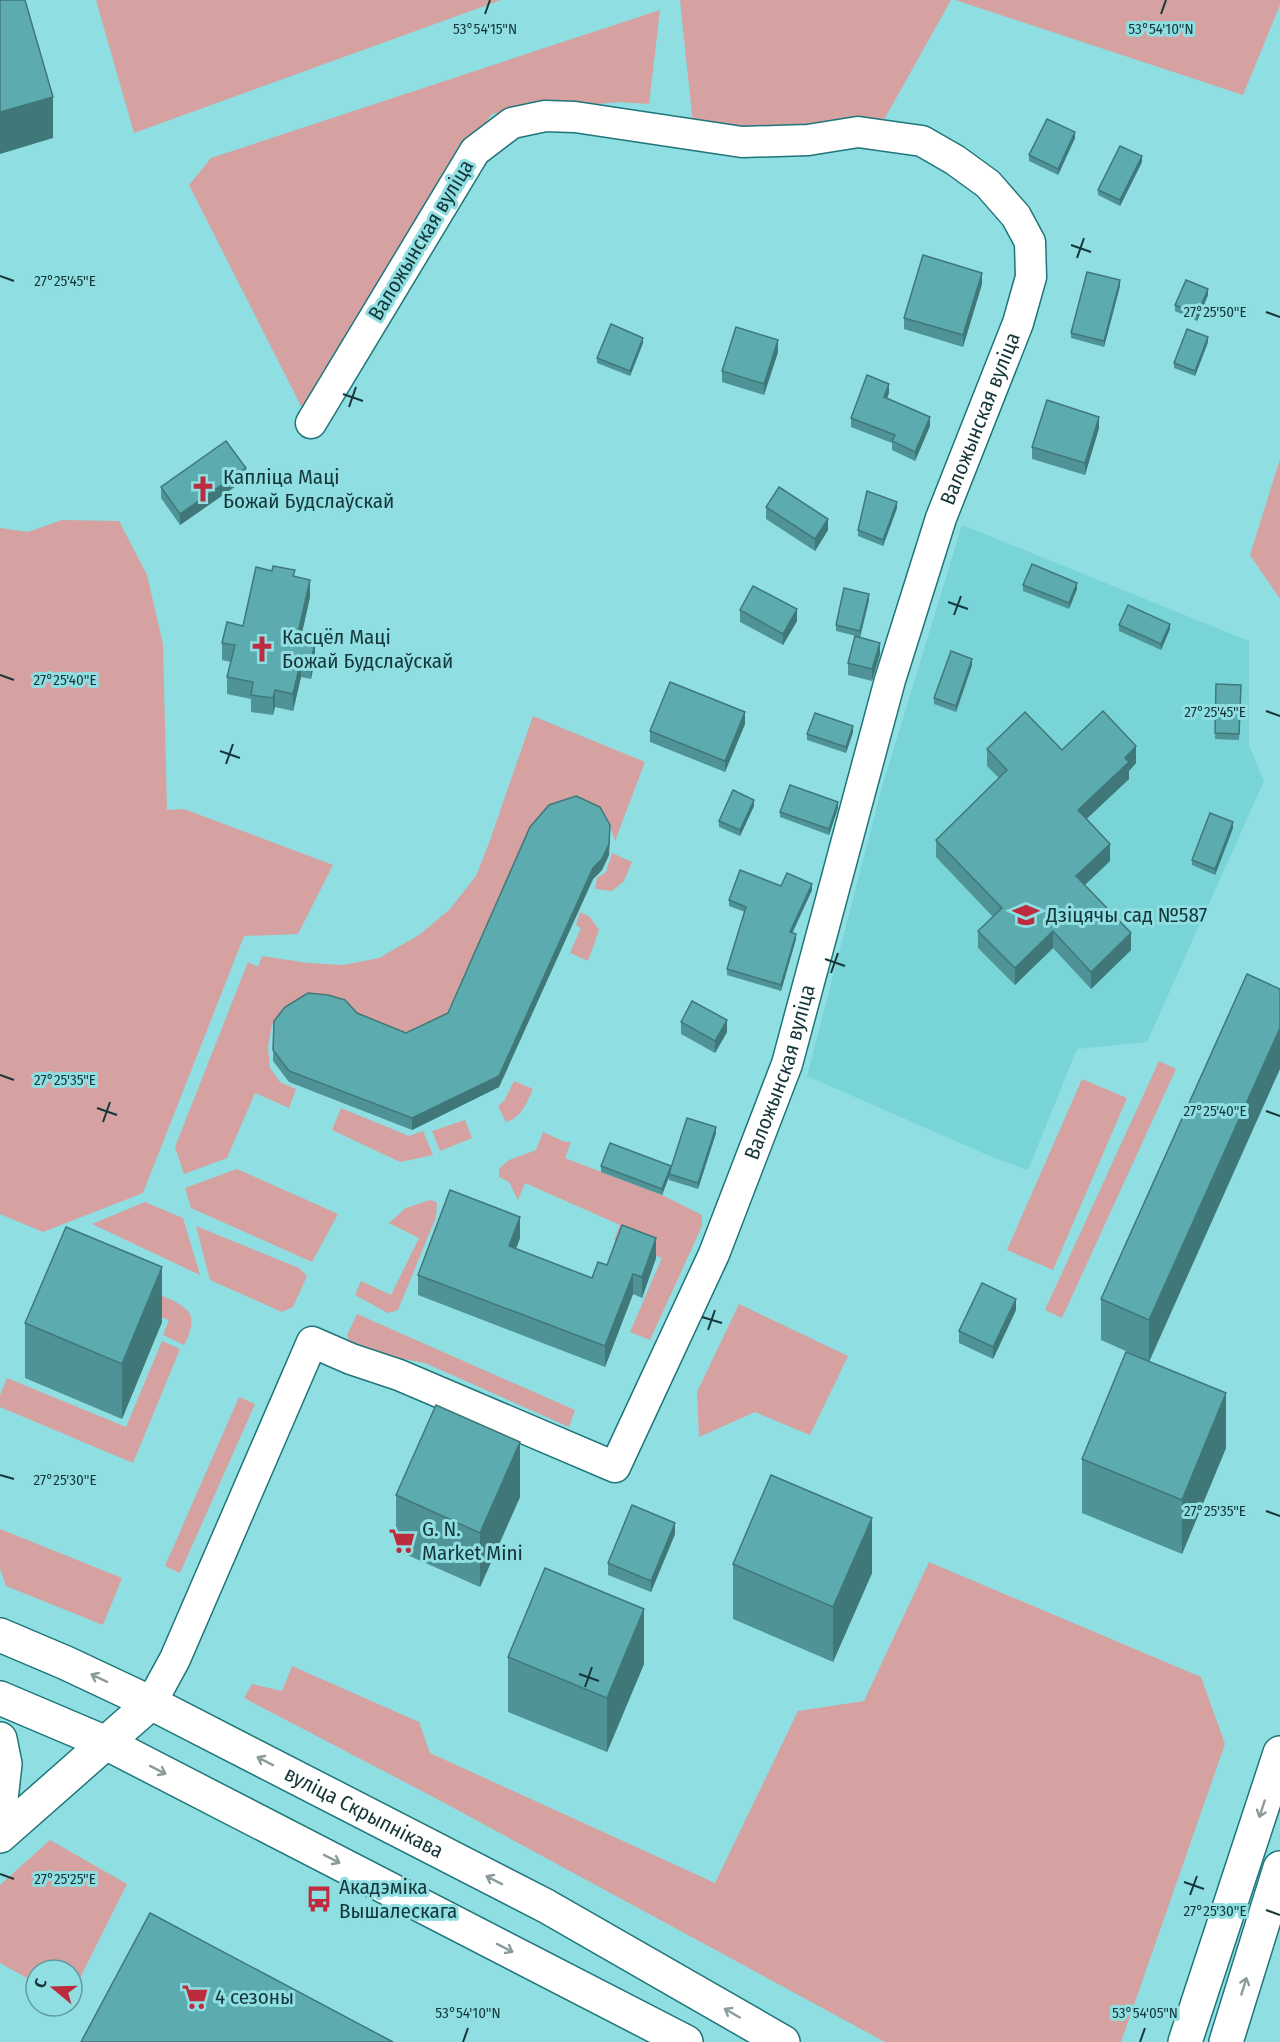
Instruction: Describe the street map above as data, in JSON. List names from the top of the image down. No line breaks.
{"streets":{"main road":["вуліца Скрыпнікава"],"street":["Валожынская вуліца"]},"crossings":[["Валожынская вуліца","вуліца Скрыпнікава"]],"places":{"church":["Капліца Маці Божай Будслаўскай","Касцёл Маці Божай Будслаўскай"],"school or university":["Дзіцячы сад №587"],"supermarket":["G. N. Market Mini","4 сезоны"],"bus stop":["Акадэміка Вышалескага"]},"north":"left","coordinates":["53°54'15\"N","53°54'10\"N","27°25'45\"E","27°25'50\"E","27°25'40\"E","27°25'35\"E","27°25'30\"E","27°25'25\"E","53°54'05\"N"]}
